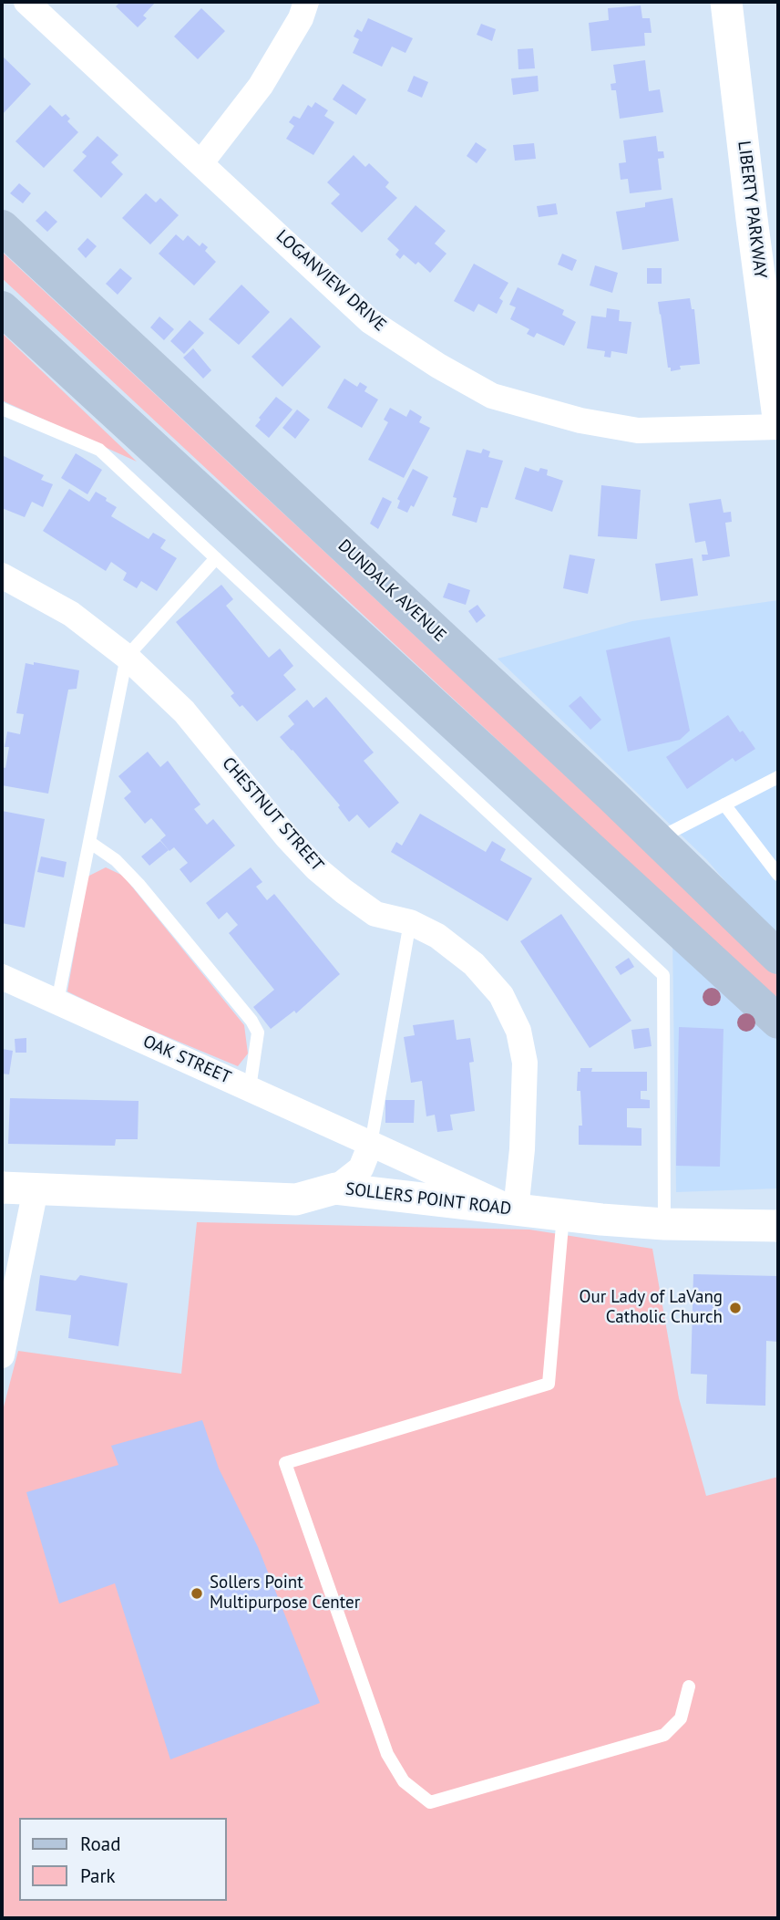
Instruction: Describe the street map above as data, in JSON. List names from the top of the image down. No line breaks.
{"streets":{"main road":["DUNDALK AVENUE"],"street":["LIBERTY PARKWAY","LOGANVIEW DRIVE","CHESTNUT STREET","OAK STREET","SOLLERS POINT ROAD"]},"crossings":[["CHESTNUT STREET","OAK STREET"],["CHESTNUT STREET","SOLLERS POINT ROAD"],["OAK STREET","SOLLERS POINT ROAD"]],"places":["Our Lady of LaVang Catholic Church","Sollers Point Multipurpose Center"],"legend":["Road","Park"]}
